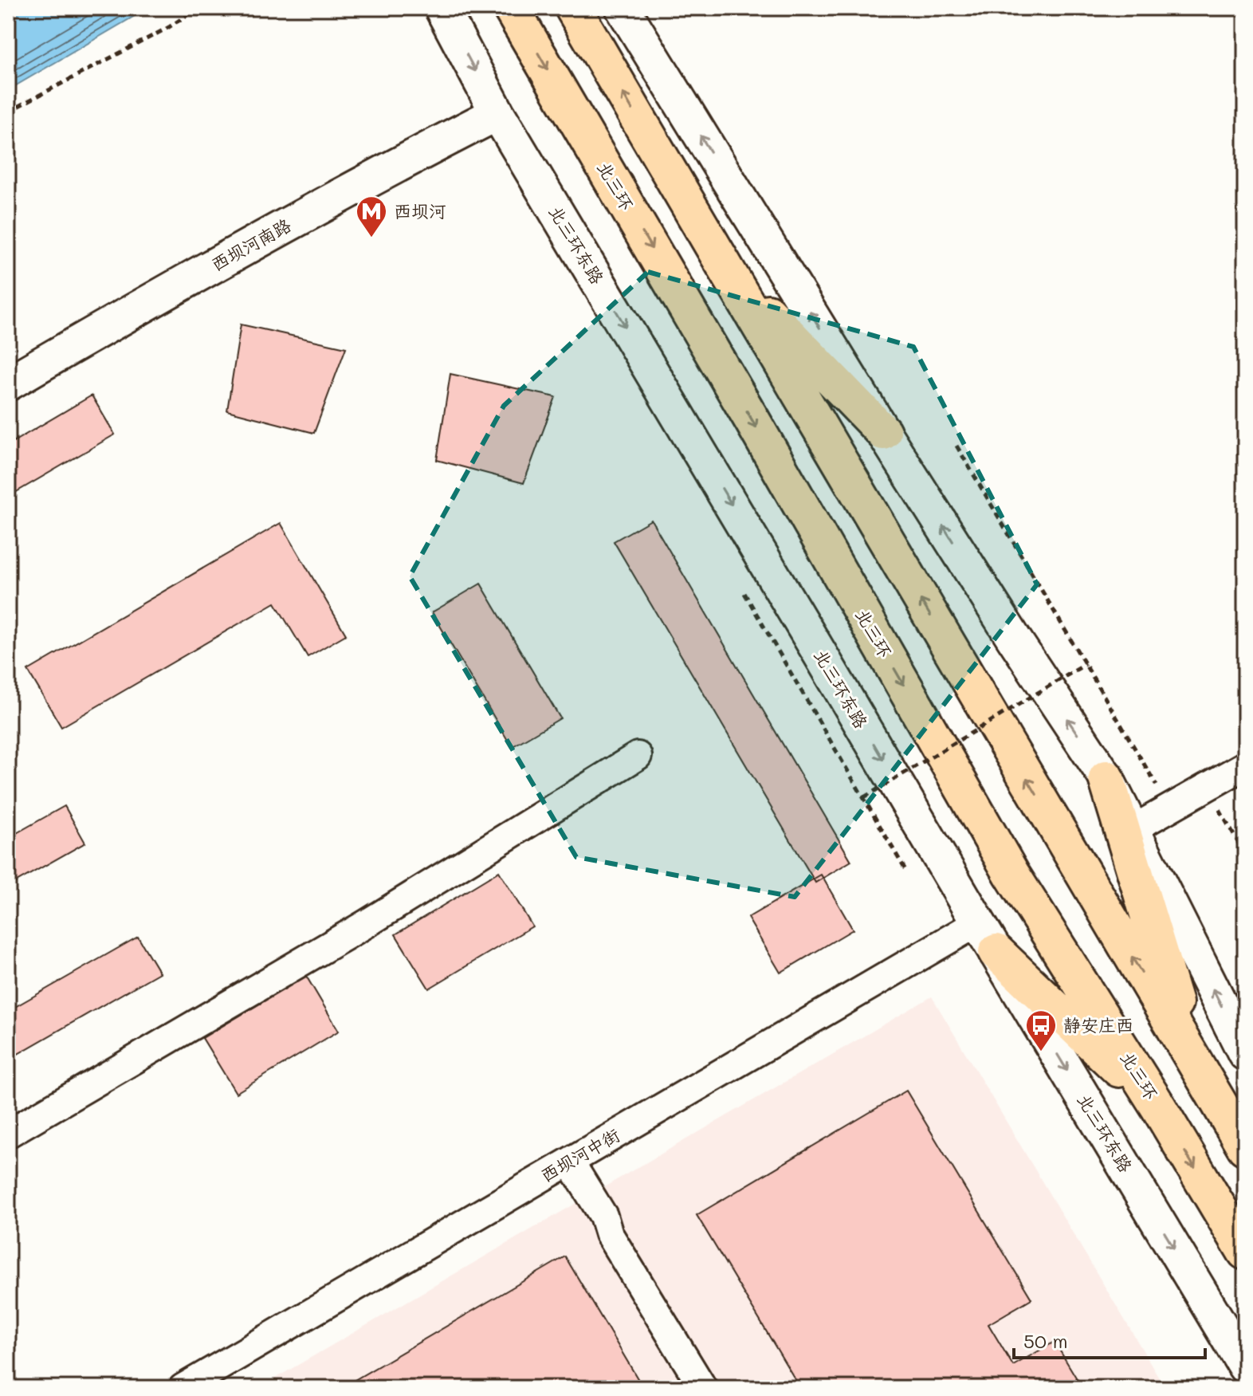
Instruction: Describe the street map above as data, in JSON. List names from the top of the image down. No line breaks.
{"streets":{"highway":["北三环"],"street":["西坝河南路","北三环东路","西坝河中街"]},"crossings":[["西坝河南路","北三环东路"],["北三环东路","西坝河中街"]],"places":{"metro station":["西坝河"],"bus stop":["静安庄西"]},"scale_bar":"50 m"}
